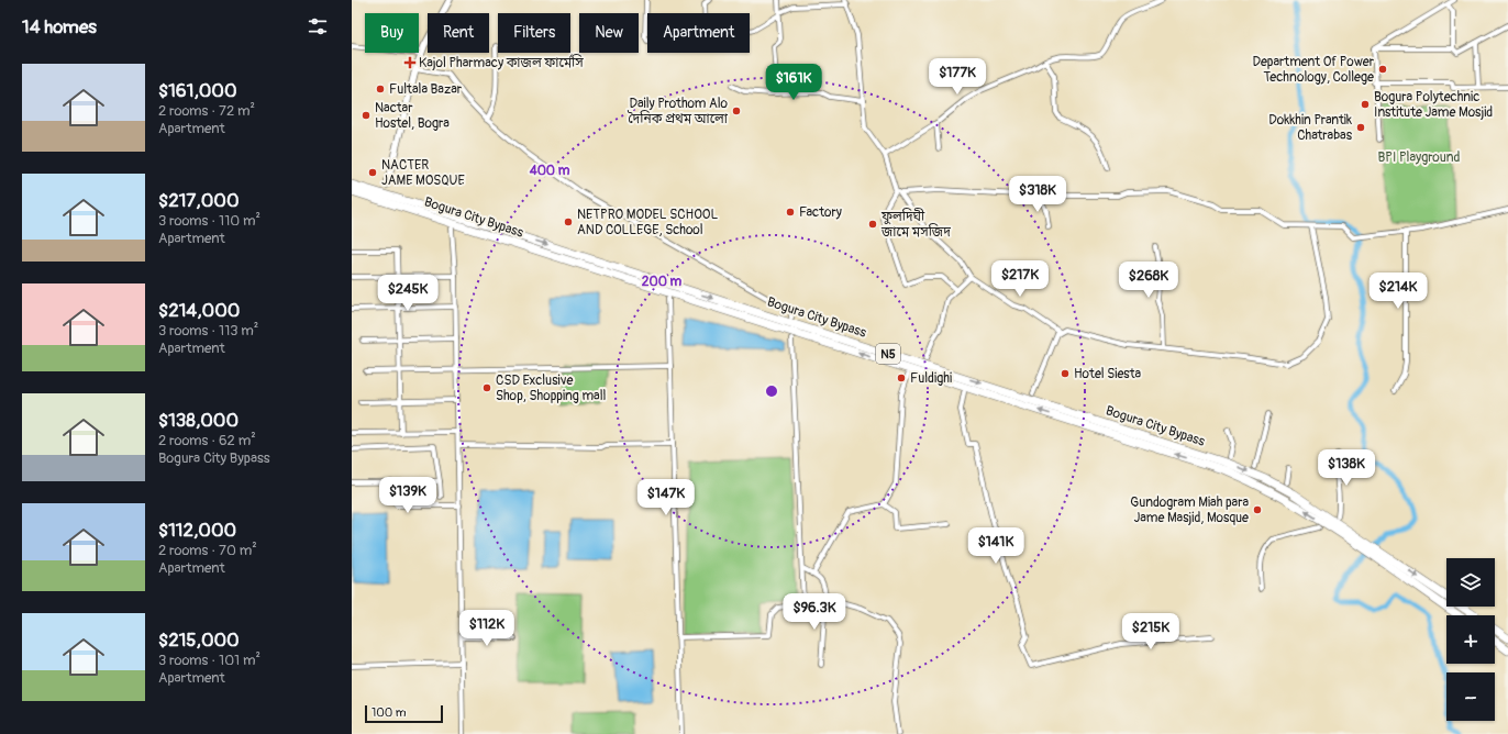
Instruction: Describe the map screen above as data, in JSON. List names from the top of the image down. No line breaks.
{"streets":{"highway":["Bogura City Bypass","N5"]},"crossings":[["Bogura City Bypass","N5"]],"parks":["BPI Playground"],"places":{"health":["Kajol Pharmacy কাজল ফার্মেসি"],"other":["Department Of Power Technology, College","Fultala Bazar","Bogura Polytechnic Institute Jame Mosjid","Daily Prothom Alo দৈনিক প্রথম আলো","Nactar Hostel, Bogra","Dokkhin Prantik Chatrabas","NACTER JAME MOSQUE","Factory","NETPRO MODEL SCHOOL AND COLLEGE, School","ফুলদিঘী জামে মসজিদ","Hotel Siesta","Fuldighi","CSD Exclusive Shop, Shopping mall","Gundogram Miah para Jame Masjid, Mosque"]},"scale_bar":"100 m","page":{"heading":"14 homes","chip":["Buy","Rent","Filters","New","Apartment"],"list":[{"name":"$161,000","note":"2 rooms · 72 m² · Apartment"},{"name":"$217,000","note":"3 rooms · 110 m² · Apartment"},{"name":"$214,000","note":"3 rooms · 113 m² · Apartment"},{"name":"$138,000","note":"2 rooms · 62 m² · Bogura City Bypass"},{"name":"$112,000","note":"2 rooms · 70 m² · Apartment"},{"name":"$215,000","note":"3 rooms · 101 m² · Apartment"}],"price":["$177K","$161K","$318K","$217K","$268K","$214K","$245K","$138K","$139K","$147K","$141K","$96.3K","$112K","$215K"],"map_buttons":["+","−"],"scale":"100 m"},"rings":["400 m","200 m"]}
